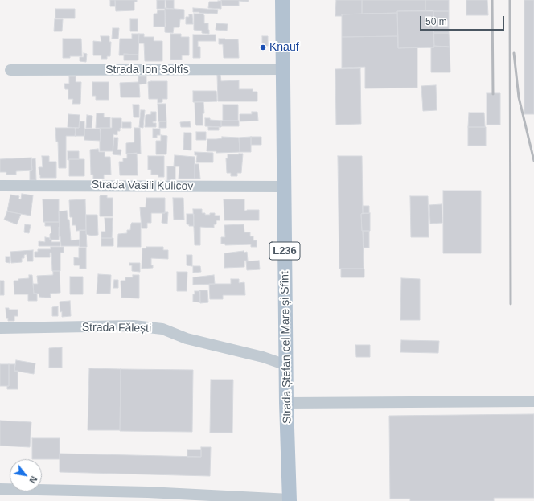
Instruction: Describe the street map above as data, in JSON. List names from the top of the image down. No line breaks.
{"streets":{"main road":["L236","Strada Ștefan cel Mare și Sfînt"],"street":["Strada Ion Soltîs","Strada Vasili Kulicov","Strada Fălești"]},"crossings":[["Strada Ion Soltîs","Strada Ștefan cel Mare și Sfînt"],["Strada Vasili Kulicov","Strada Ștefan cel Mare și Sfînt"],["Strada Fălești","Strada Ștefan cel Mare și Sfînt"]],"places":["Knauf"],"scale_bar":"50 m","north":"bottom right"}
